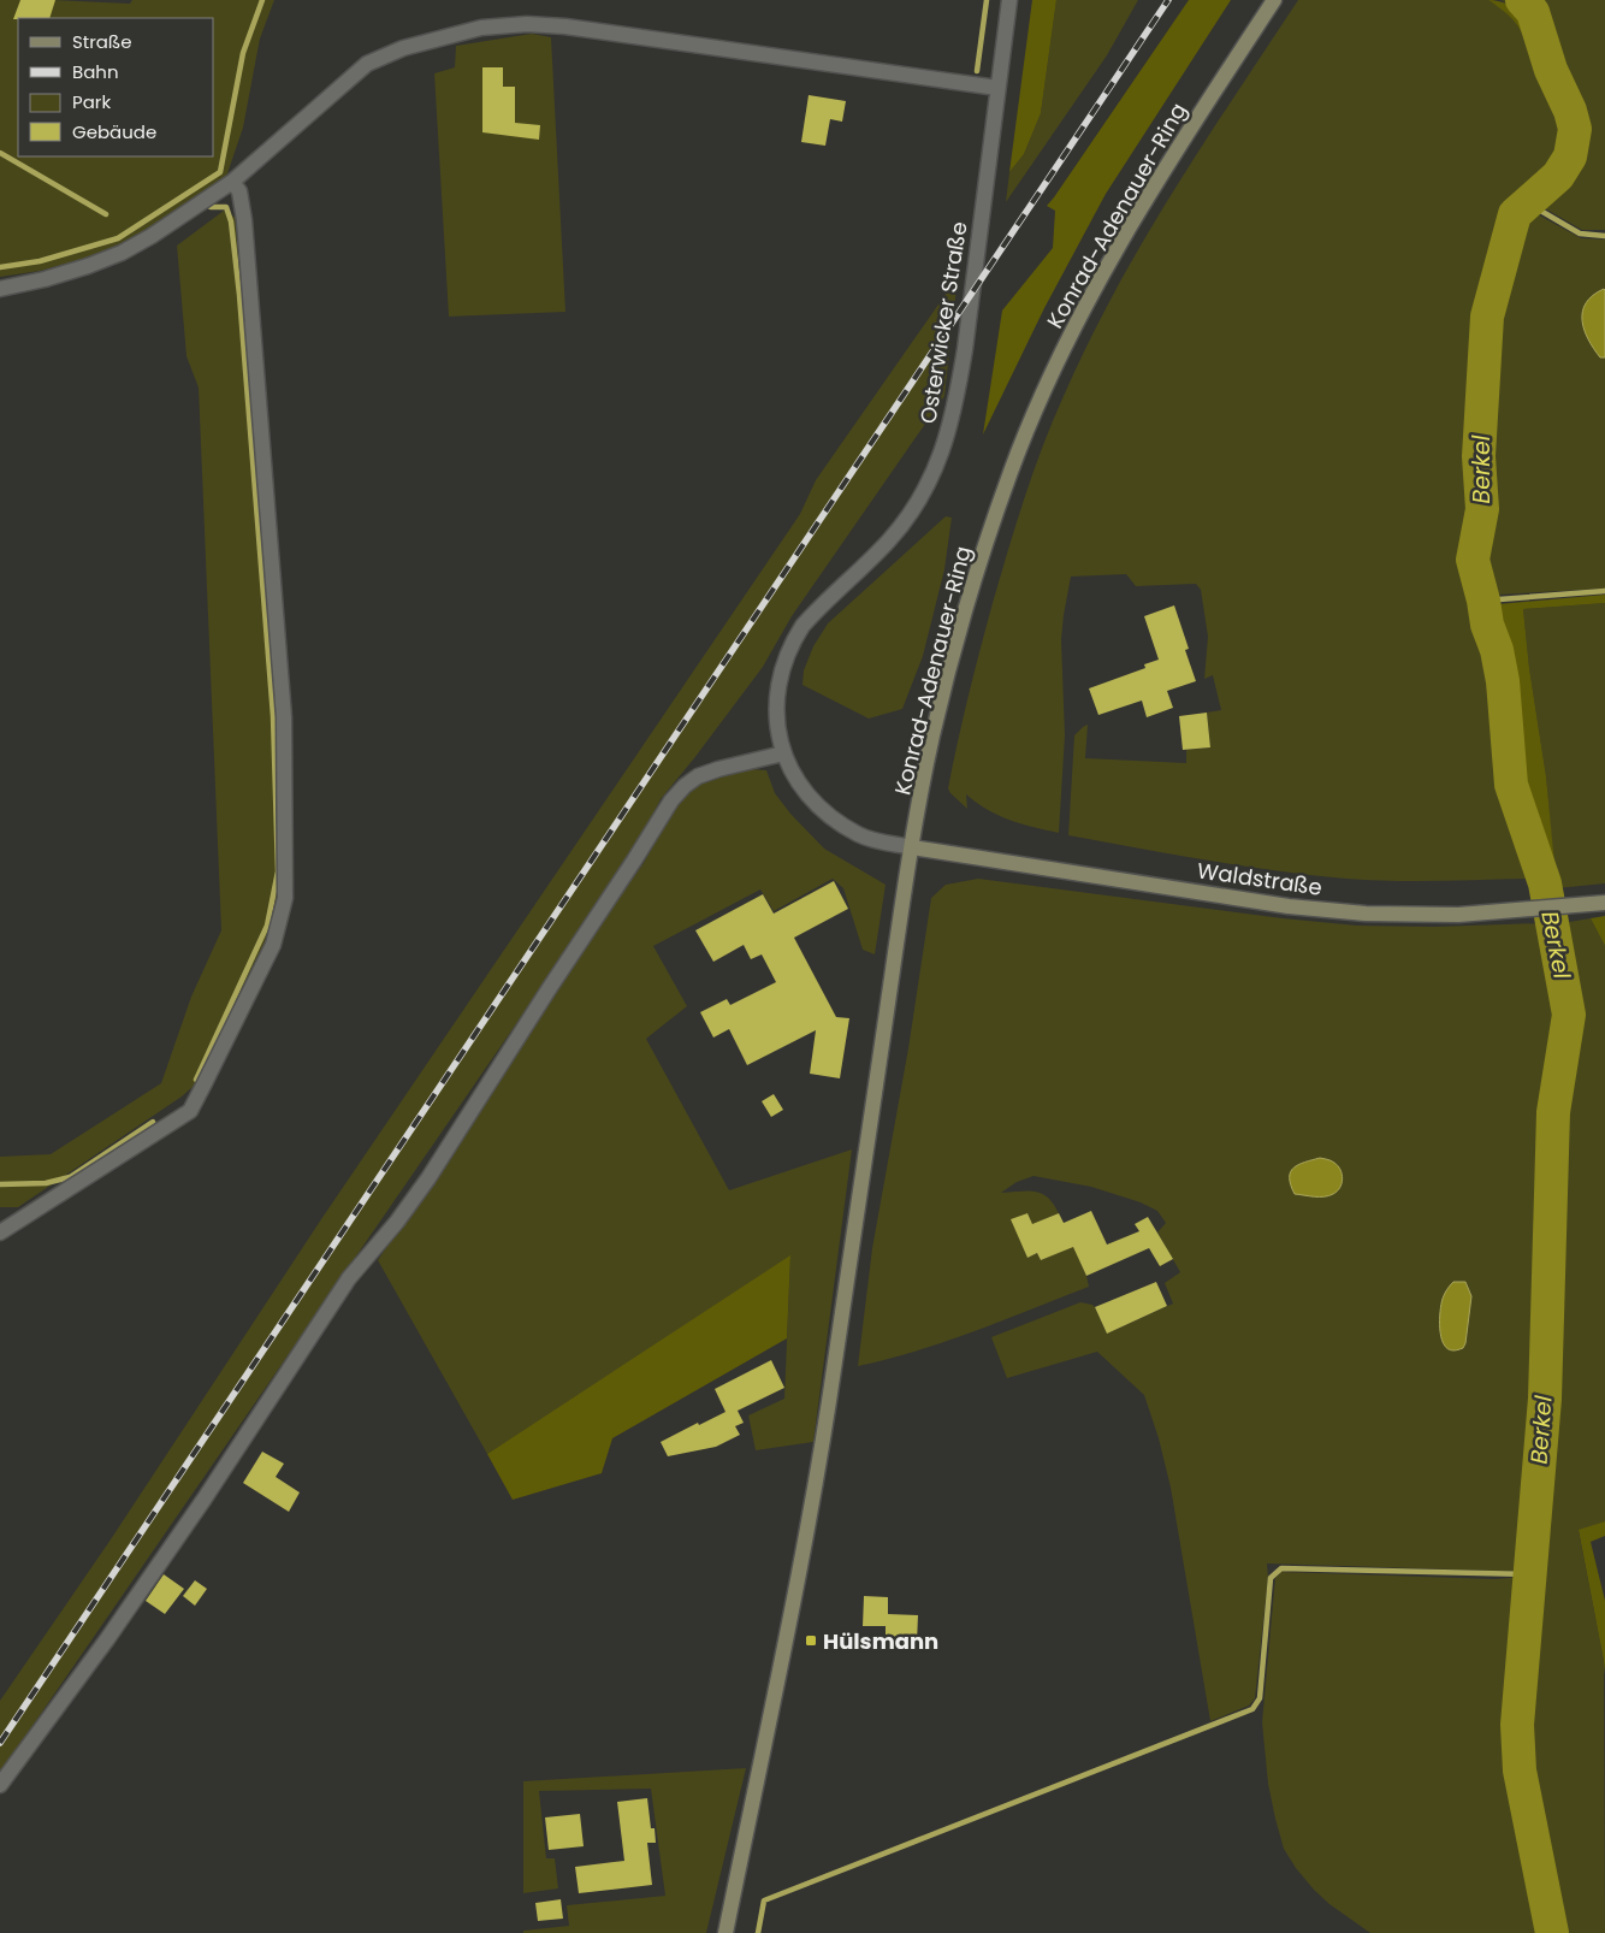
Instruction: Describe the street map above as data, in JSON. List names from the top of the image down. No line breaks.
{"streets":{"main road":["Konrad-Adenauer-Ring","Waldstraße"],"street":["Osterwicker Straße"]},"crossings":[["Konrad-Adenauer-Ring","Osterwicker Straße"],["Konrad-Adenauer-Ring","Waldstraße"],["Osterwicker Straße","Waldstraße"]],"water":["Berkel"],"places":{"transit":["Hülsmann"]},"legend":["Straße","Bahn","Park","Gebäude"]}
